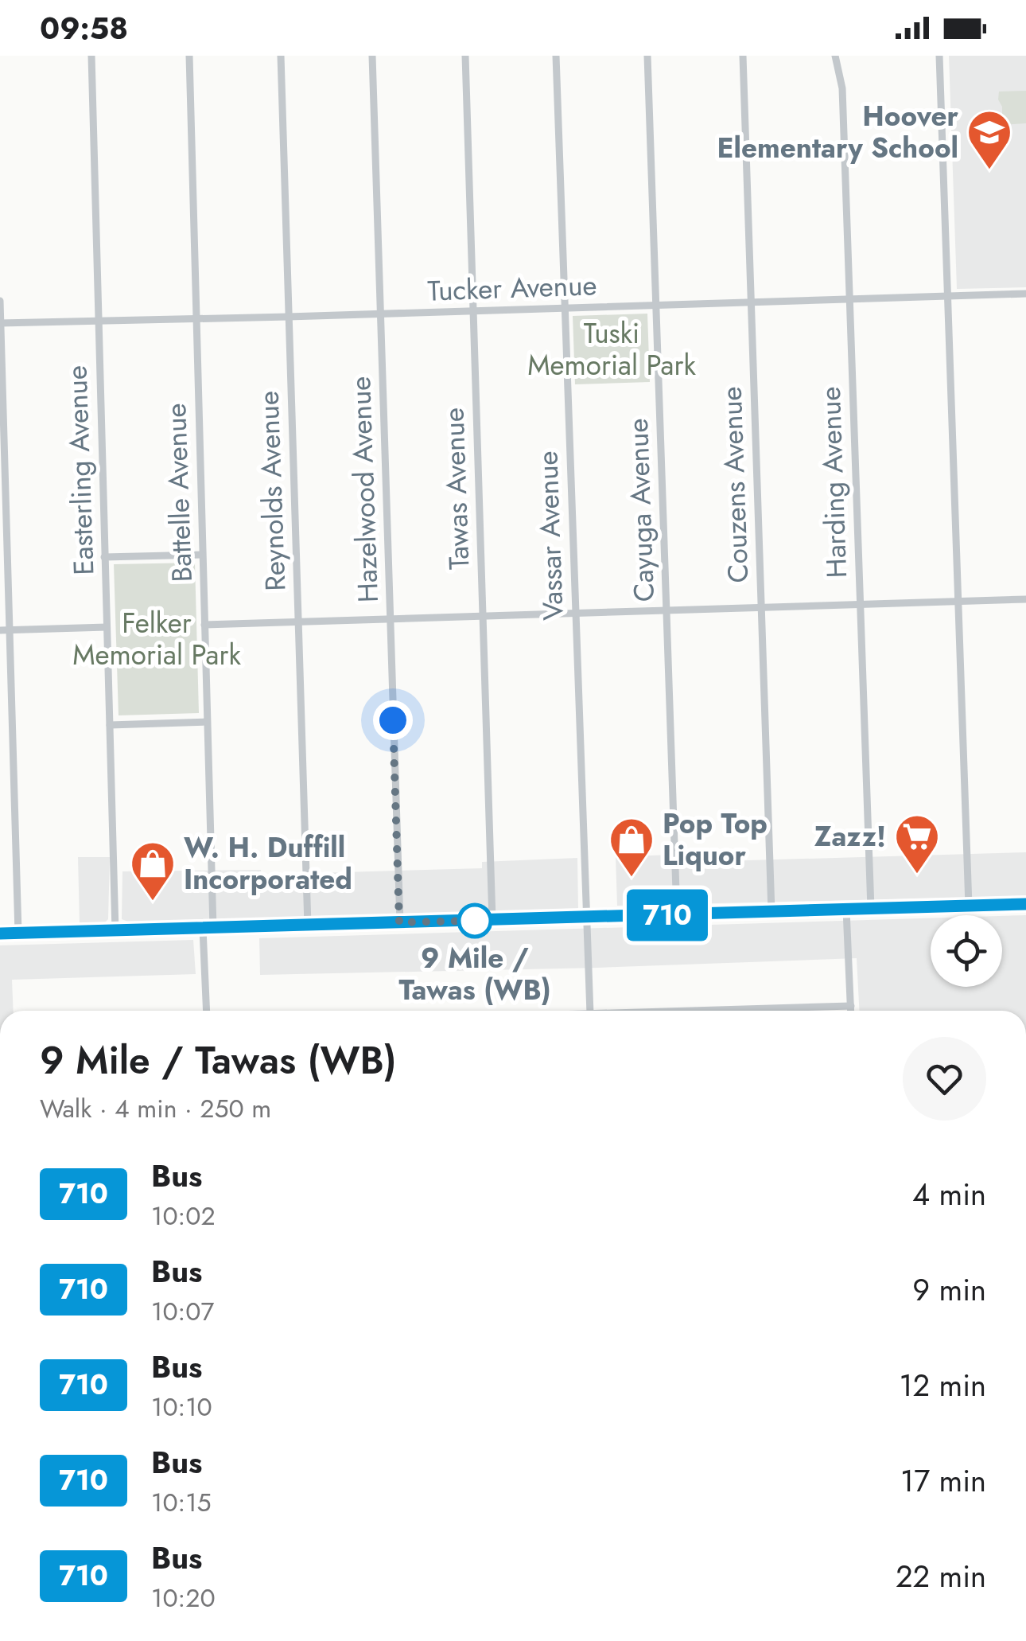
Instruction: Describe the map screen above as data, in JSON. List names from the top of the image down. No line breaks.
{"streets":{"street":["Tucker Avenue","Easterling Avenue","Harding Avenue","Couzens Avenue","Tawas Avenue","Hazelwood Avenue","Reynolds Avenue","Battelle Avenue","Cayuga Avenue","Vassar Avenue"]},"crossings":[["Tucker Avenue","Easterling Avenue"],["Tucker Avenue","Harding Avenue"],["Tucker Avenue","Couzens Avenue"],["Tucker Avenue","Tawas Avenue"],["Tucker Avenue","Hazelwood Avenue"],["Tucker Avenue","Reynolds Avenue"],["Tucker Avenue","Battelle Avenue"],["Tucker Avenue","Cayuga Avenue"],["Tucker Avenue","Vassar Avenue"]],"parks":["Tuski Memorial Park","Felker Memorial Park"],"places":{"school or university":["Hoover Elementary School"],"supermarket":["Zazz!"],"shop":["Pop Top Liquor","W. H. Duffill Incorporated"],"other":["9 Mile / Tawas (WB)"]},"lines":["bus line 710"],"page":{"status":"09:58","on_map":"710","heading":["9 Mile / Tawas (WB)","Walk · 4 min · 250 m"],"list":[{"mark":"710","name":"Bus","note":"10:02","value":"4 min"},{"mark":"710","name":"Bus","note":"10:07","value":"9 min"},{"mark":"710","name":"Bus","note":"10:10","value":"12 min"},{"mark":"710","name":"Bus","note":"10:15","value":"17 min"},{"mark":"710","name":"Bus","note":"10:20","value":"22 min"}]}}
